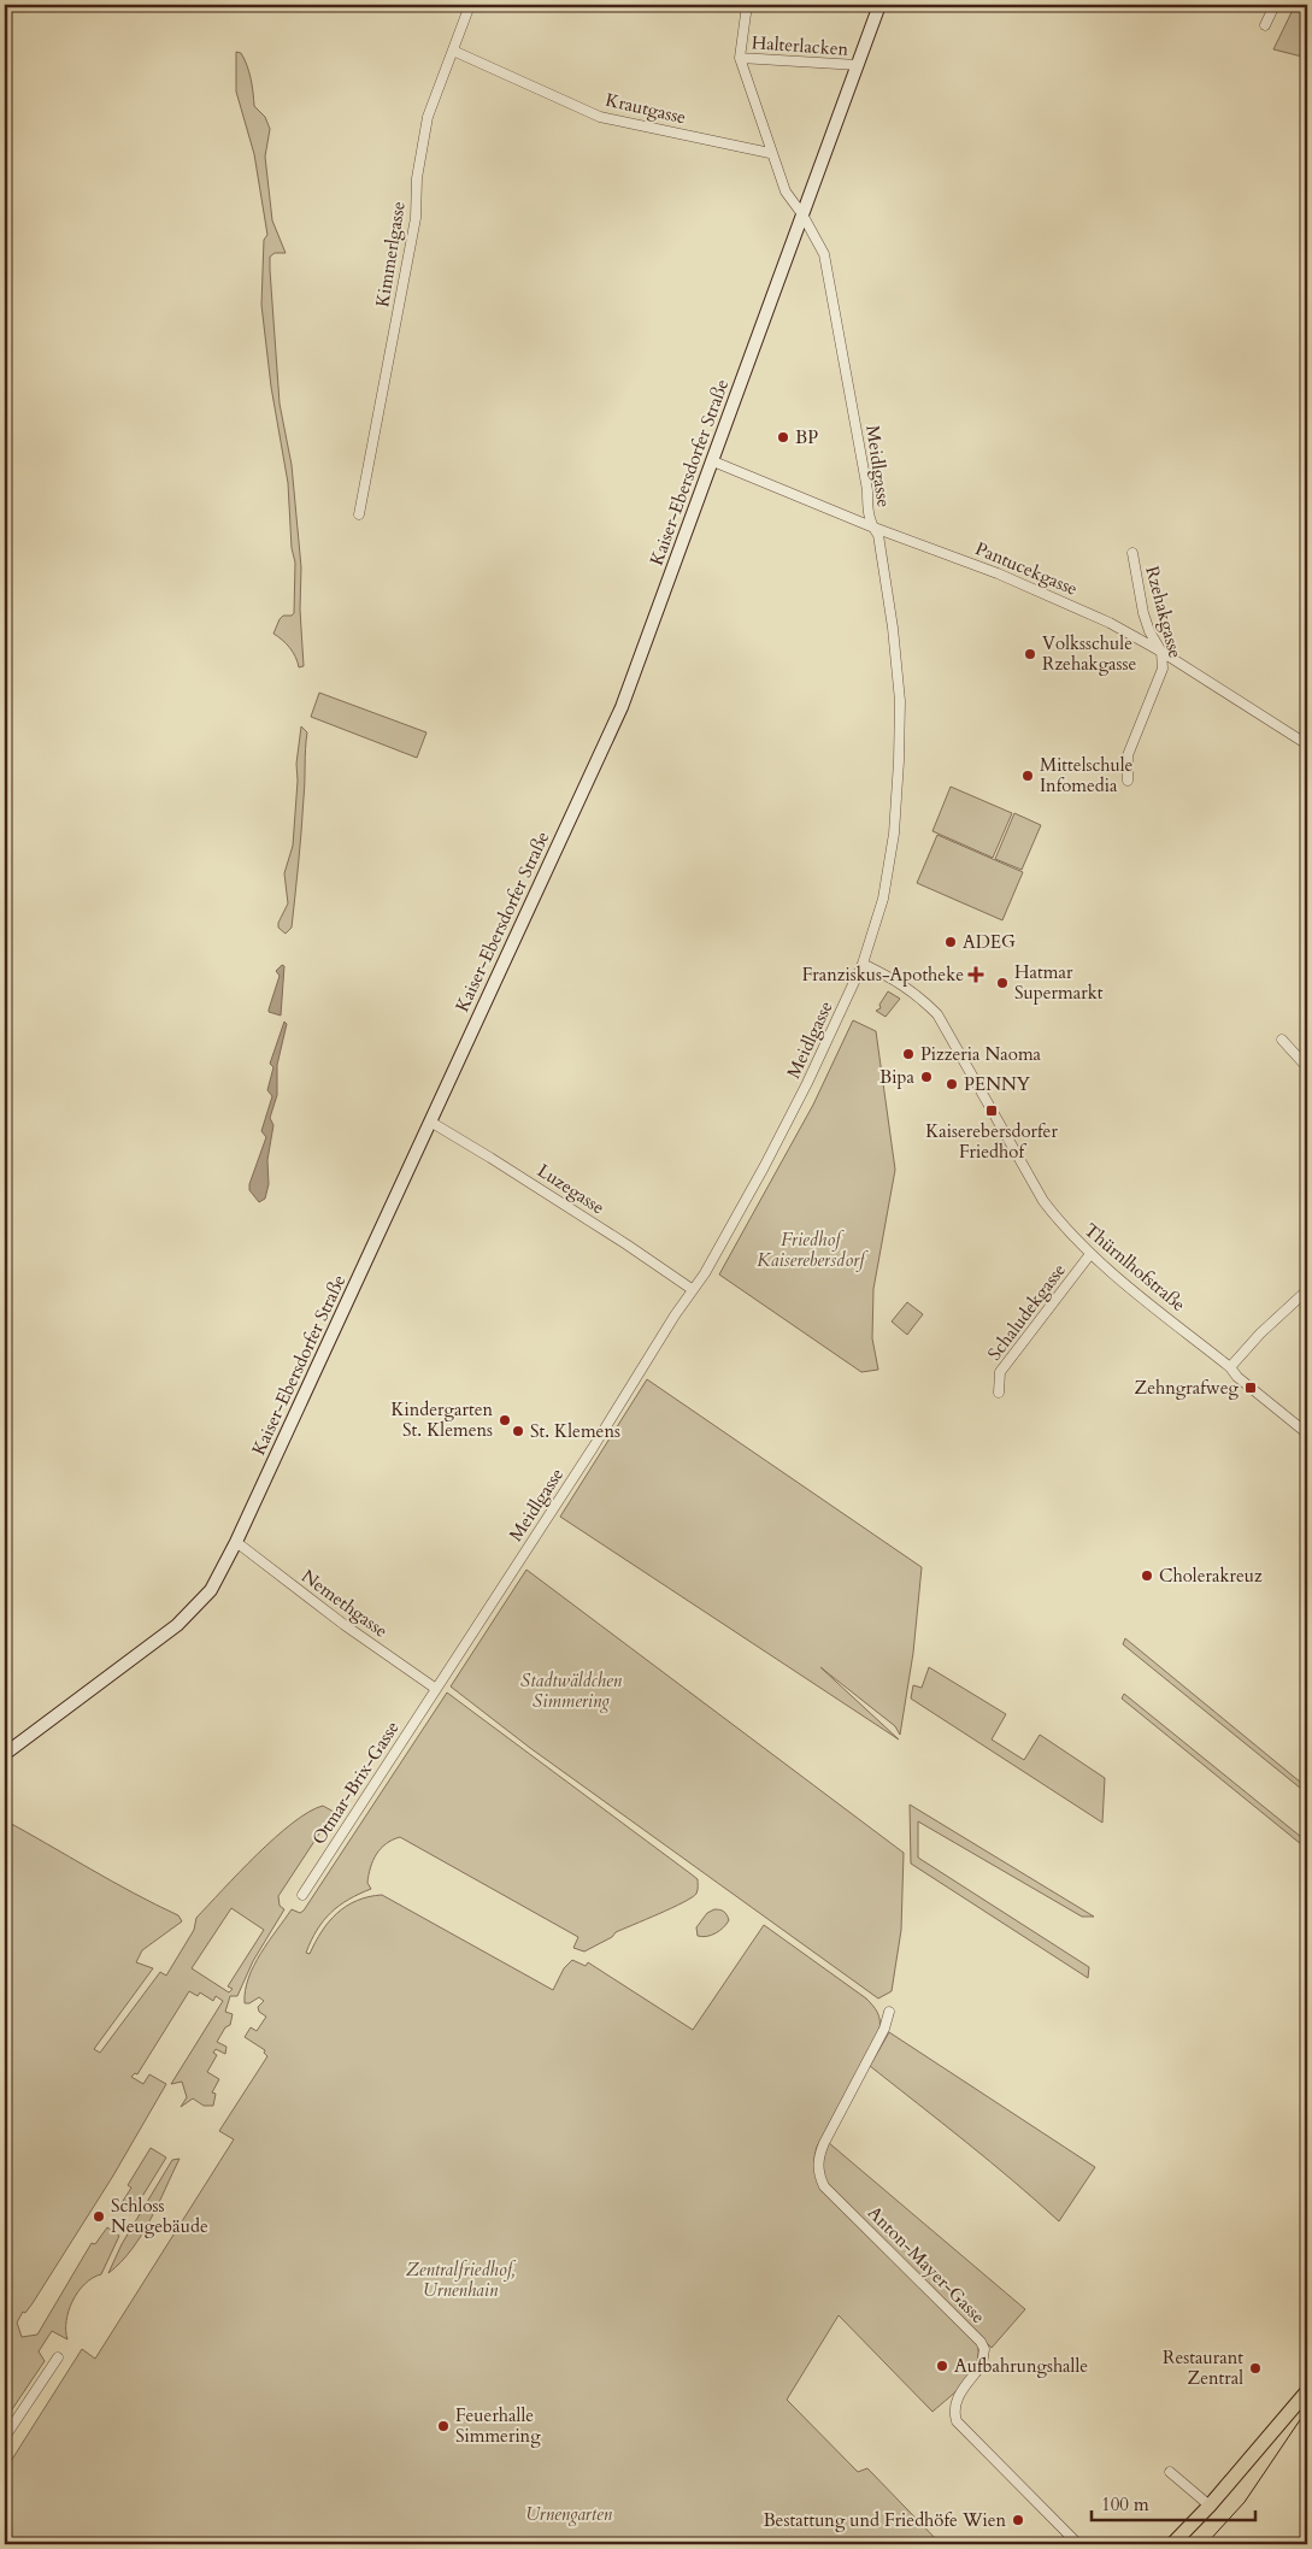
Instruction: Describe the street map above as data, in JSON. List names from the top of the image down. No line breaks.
{"streets":{"main road":["Kaiser-Ebersdorfer Straße"],"street":["Halterlacken","Krautgasse","Kimmerlgasse","Meidlgasse","Pantucekgasse","Rzehakgasse","Luzegasse","Thürnlhofstraße","Schaludekgasse","Nemethgasse","Otmar-Brix-Gasse","Anton-Mayer-Gasse"]},"crossings":[["Halterlacken","Meidlgasse"],["Halterlacken","Kaiser-Ebersdorfer Straße"],["Krautgasse","Kimmerlgasse"],["Krautgasse","Meidlgasse"],["Meidlgasse","Kaiser-Ebersdorfer Straße"],["Meidlgasse","Pantucekgasse"],["Meidlgasse","Luzegasse"],["Meidlgasse","Thürnlhofstraße"],["Meidlgasse","Nemethgasse"],["Meidlgasse","Otmar-Brix-Gasse"],["Kaiser-Ebersdorfer Straße","Pantucekgasse"],["Kaiser-Ebersdorfer Straße","Luzegasse"],["Kaiser-Ebersdorfer Straße","Nemethgasse"],["Pantucekgasse","Rzehakgasse"],["Thürnlhofstraße","Schaludekgasse"],["Nemethgasse","Otmar-Brix-Gasse"]],"parks":["Friedhof Kaiserebersdorf","Stadtwäldchen Simmering","Zentralfriedhof, Urnenhain","Urnengarten"],"places":{"other":["BP","Volksschule Rzehakgasse","Mittelschule Infomedia","ADEG","Hatmar Supermarkt","Pizzeria Naoma","Bipa","PENNY","Kindergarten St. Klemens","St. Klemens","Cholerakreuz","Schloss Neugebäude","Aufbahrungshalle","Restaurant Zentral","Feuerhalle Simmering","Bestattung und Friedhöfe Wien"],"health":["Franziskus-Apotheke"],"transit":["Kaiserebersdorfer Friedhof","Zehngrafweg"]},"scale_bar":"100 m"}
